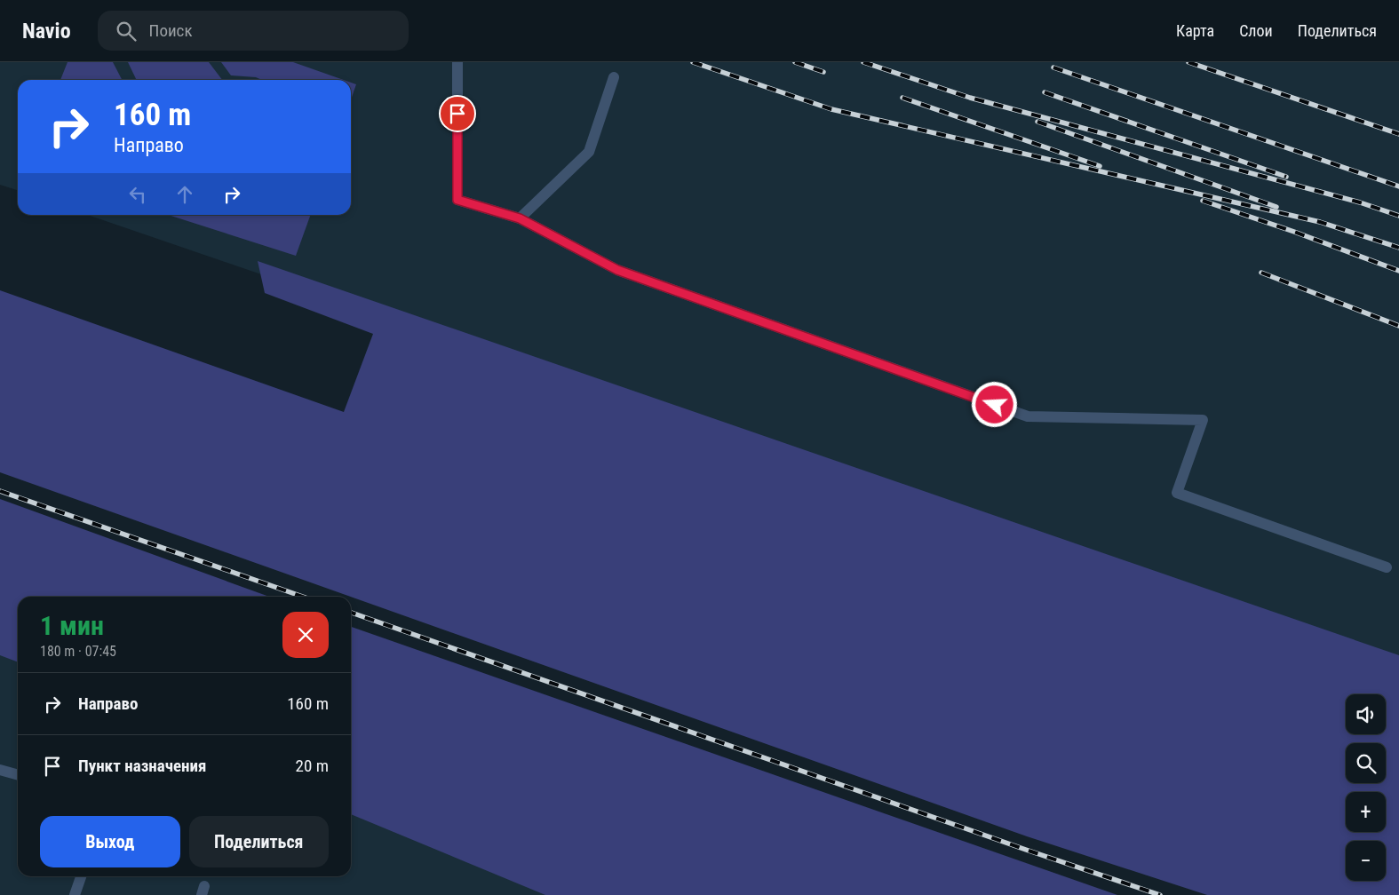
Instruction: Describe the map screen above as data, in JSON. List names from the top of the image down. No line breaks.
{"page":{"header":"Navio","search":"Поиск","nav":["Карта","Слои","Поделиться"],"turn":["160 m","Направо"],"heading":["1 мин","180 m · 07:45"],"list":[{"name":"Направо","value":"160 m"},{"name":"Пункт назначения","value":"20 m"}],"map_buttons":["+","−"],"buttons":["Выход","Поделиться"]}}
